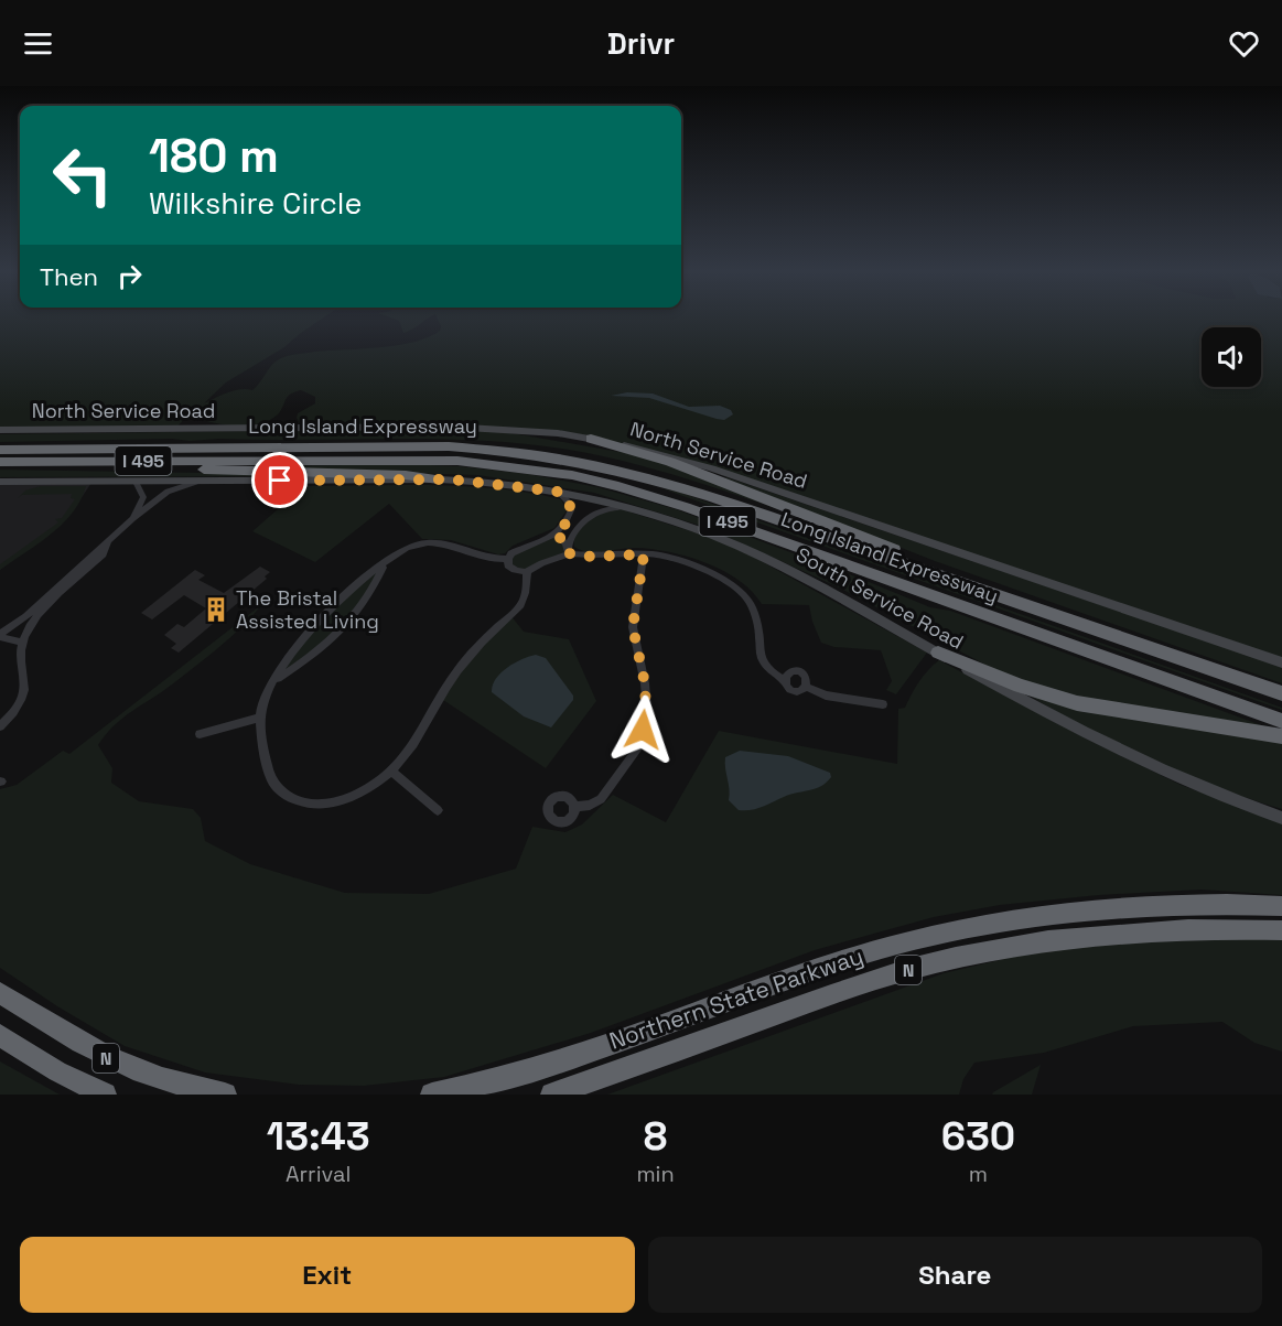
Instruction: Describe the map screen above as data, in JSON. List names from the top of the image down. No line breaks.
{"streets":{"highway":["Long Island Expressway","I 495","N","Northern State Parkway"],"main road":["North Service Road","South Service Road"]},"places":{"building":["The Bristal Assisted Living"]},"page":{"header":"Drivr","turn":["180 m","Wilkshire Circle"],"then":"Then","eta":["13:43","Arrival","8","min","630","m"],"buttons":["Exit","Share"]}}
